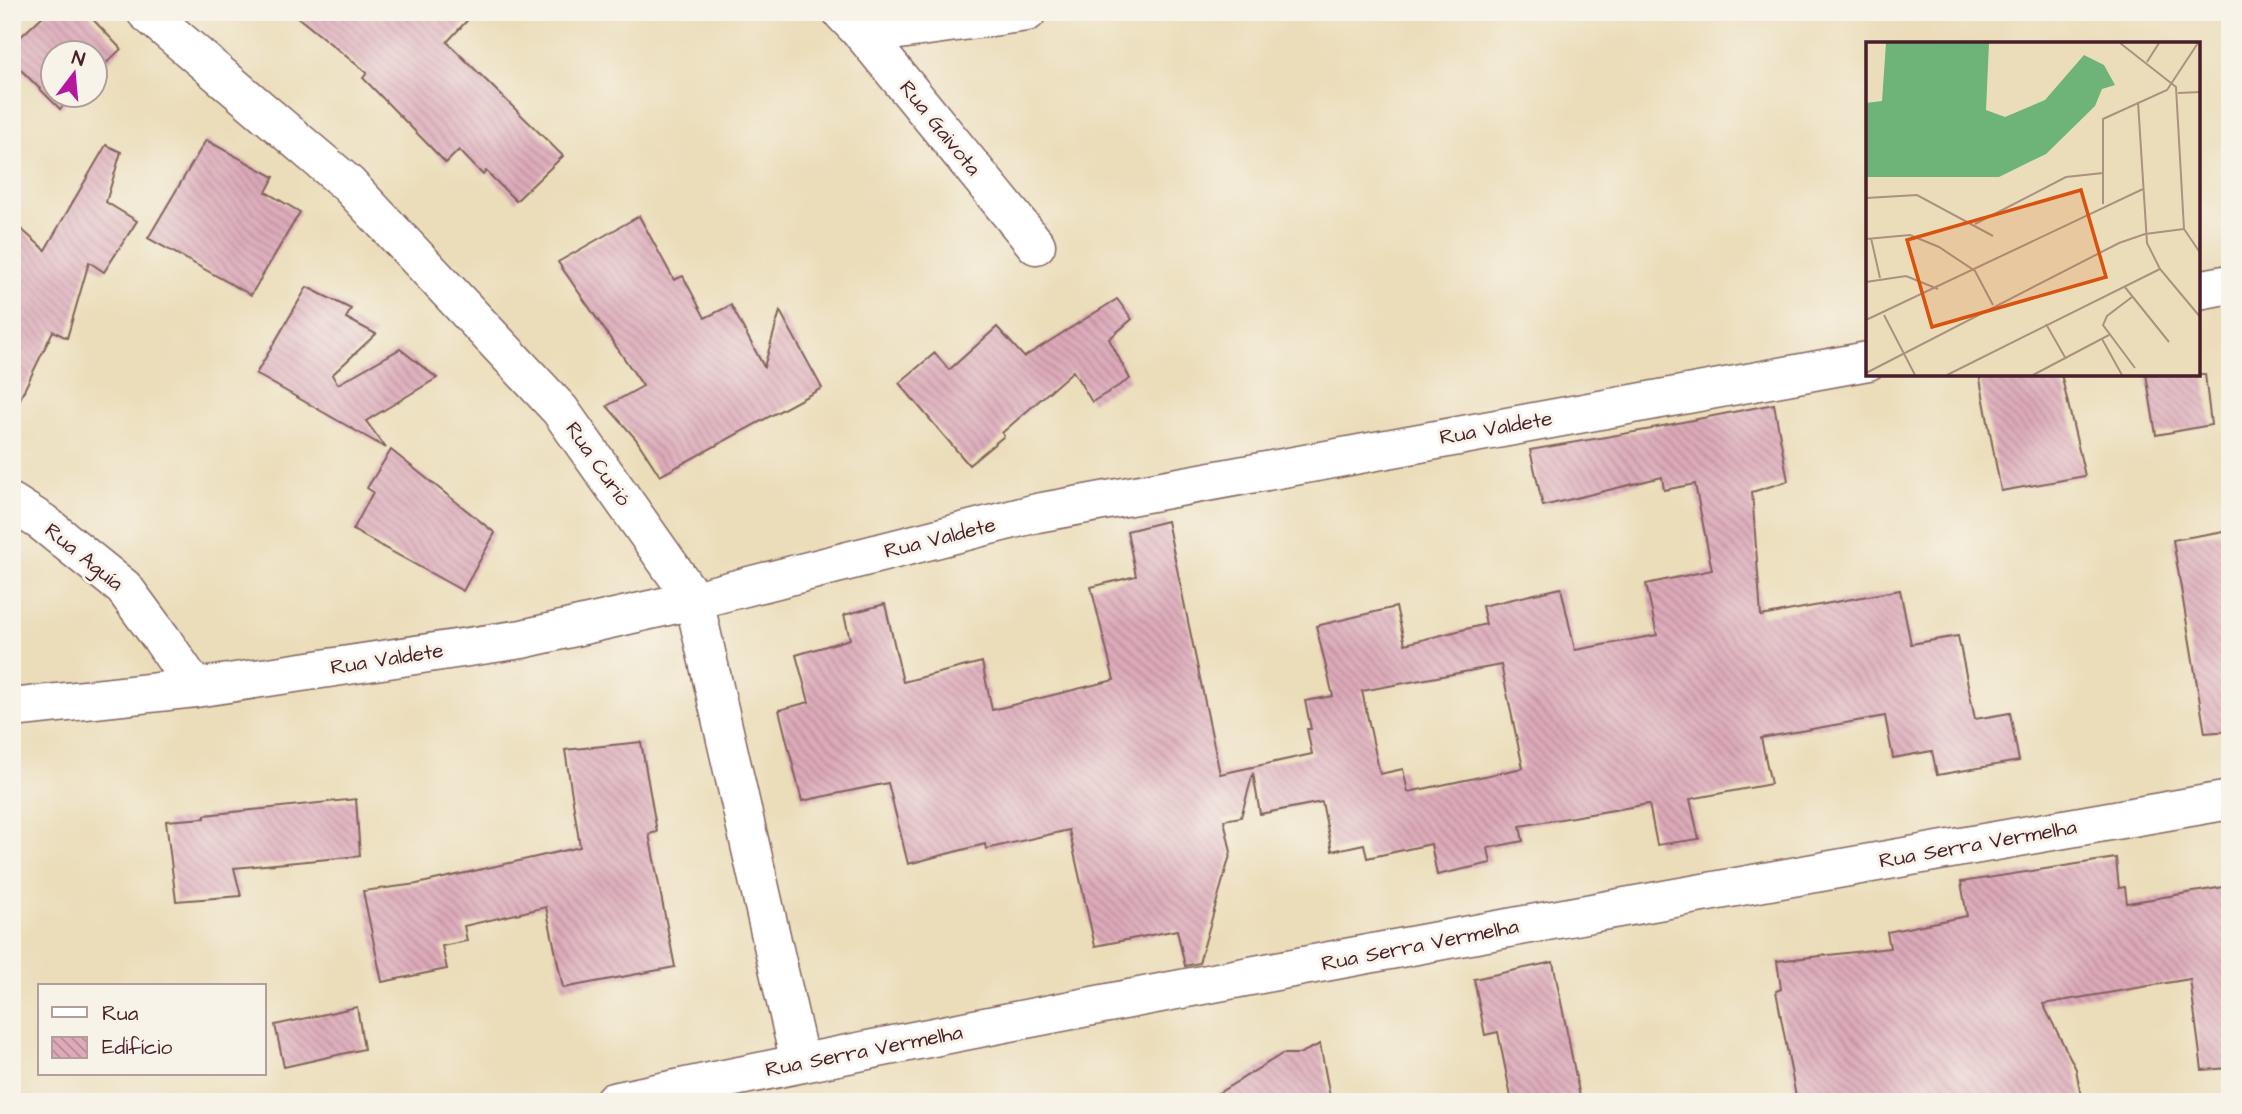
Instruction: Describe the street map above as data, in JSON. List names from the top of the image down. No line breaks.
{"streets":{"street":["Rua Gaivota","Rua Valdete","Rua Curió","Rua Aguía","Rua Serra Vermelha"]},"crossings":[["Rua Valdete","Rua Curió"],["Rua Valdete","Rua Aguía"],["Rua Curió","Rua Serra Vermelha"]],"legend":["Rua","Edifício"],"north":"top"}
